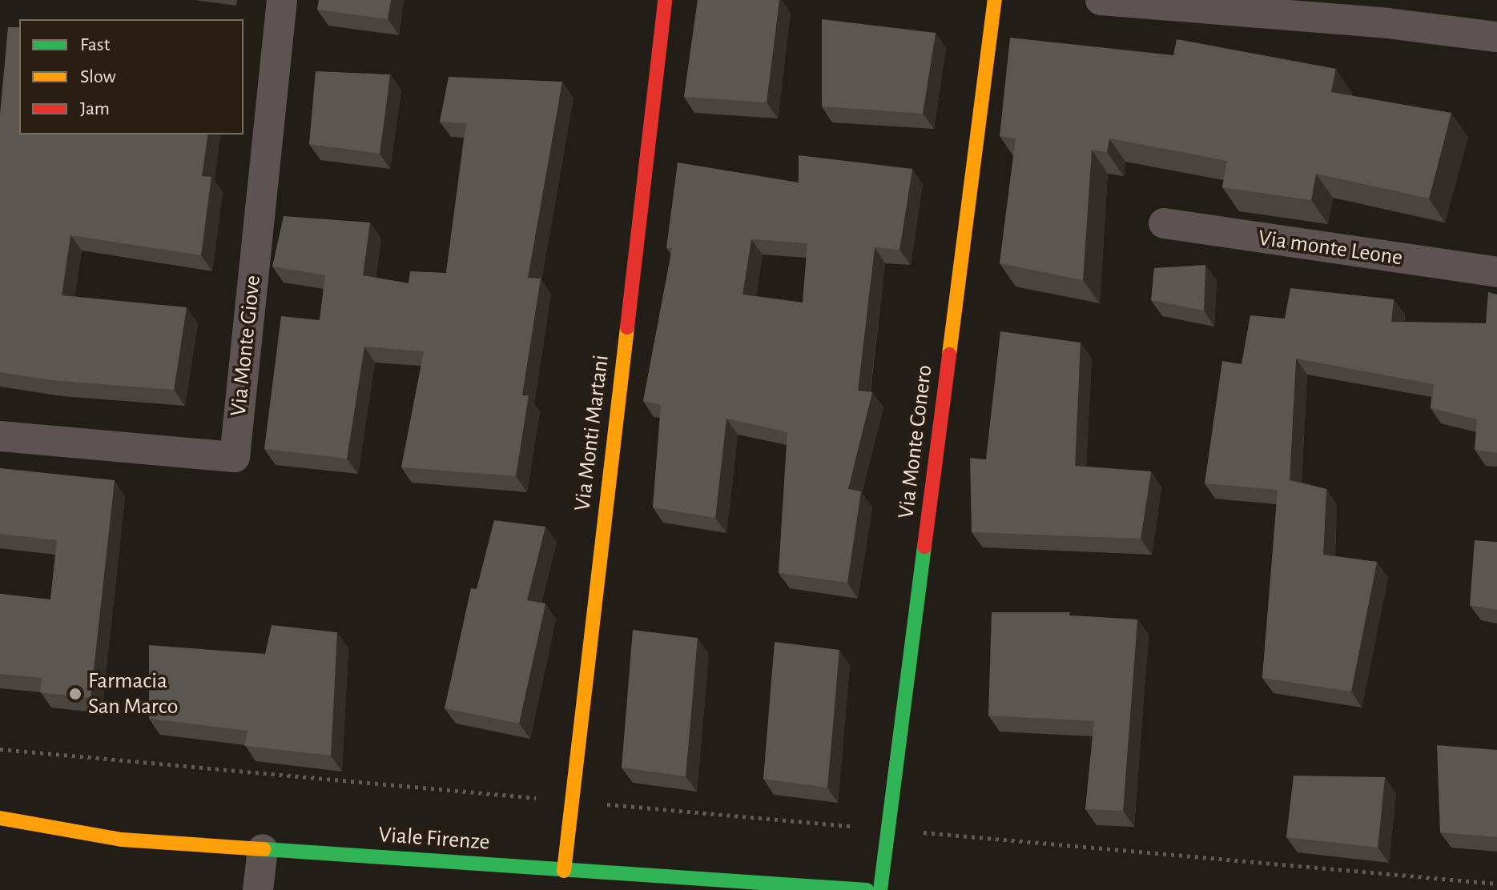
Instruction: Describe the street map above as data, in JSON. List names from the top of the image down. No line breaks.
{"streets":{"street":["Via monte Leone","Via Monte Giove","Via Monti Martani","Via Monte Conero","Viale Firenze"]},"crossings":[["Via Monti Martani","Viale Firenze"]],"places":["Farmacia San Marco"],"legend":["Fast","Slow","Jam"]}
